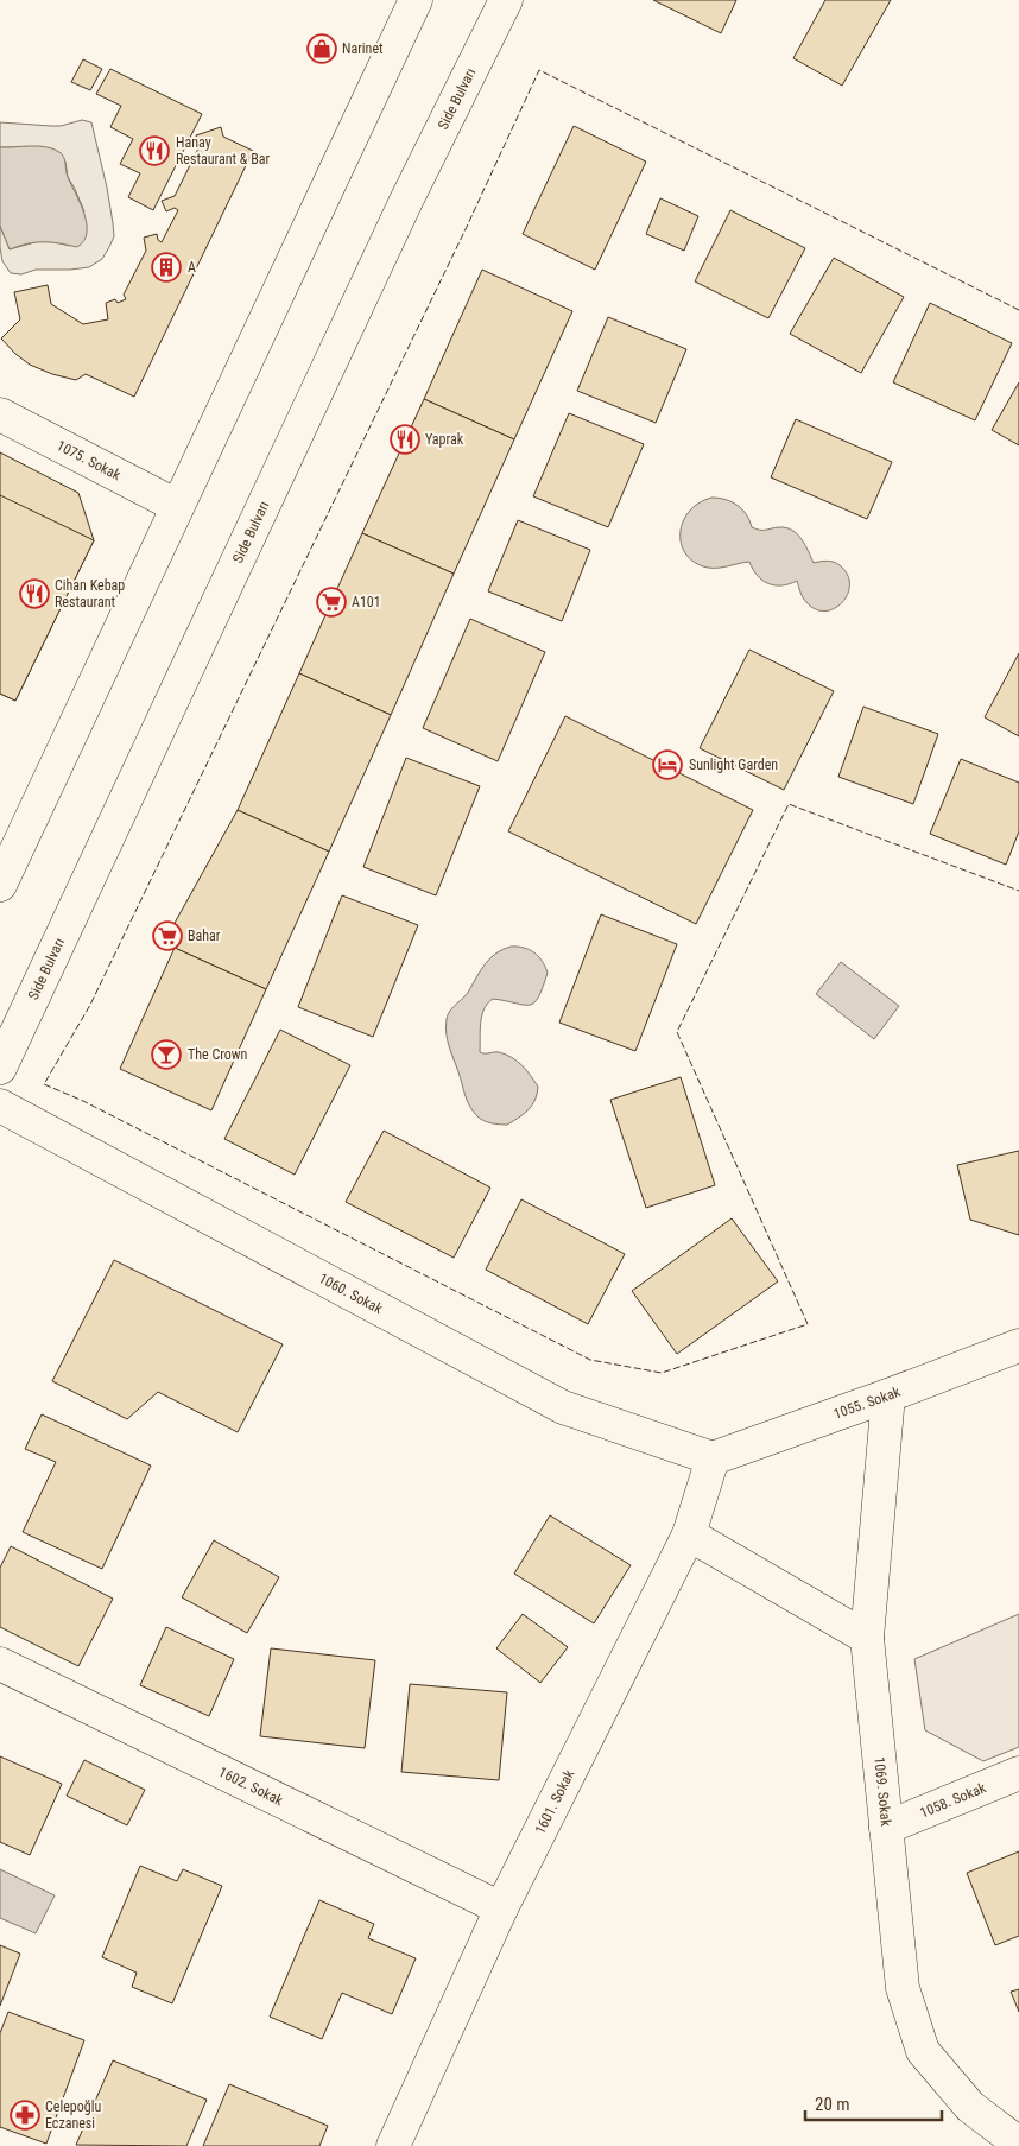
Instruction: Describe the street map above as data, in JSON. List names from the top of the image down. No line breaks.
{"streets":{"street":["Side Bulvarı","1075. Sokak","1060. Sokak","1055. Sokak","1602. Sokak","1069. Sokak","1058. Sokak","1601. Sokak"]},"crossings":[["1060. Sokak","1055. Sokak"],["1060. Sokak","1601. Sokak"],["1055. Sokak","1069. Sokak"],["1055. Sokak","1601. Sokak"],["1602. Sokak","1601. Sokak"],["1069. Sokak","1058. Sokak"]],"places":{"shop":["Narinet"],"restaurant":["Hanay Restaurant & Bar","Yaprak","Cihan Kebap Restaurant"],"building":["A"],"supermarket":["A101","Bahar"],"hotel":["Sunlight Garden"],"bar":["The Crown"],"pharmacy":["Celepoğlu Eczanesi"]},"scale_bar":"20 m"}
